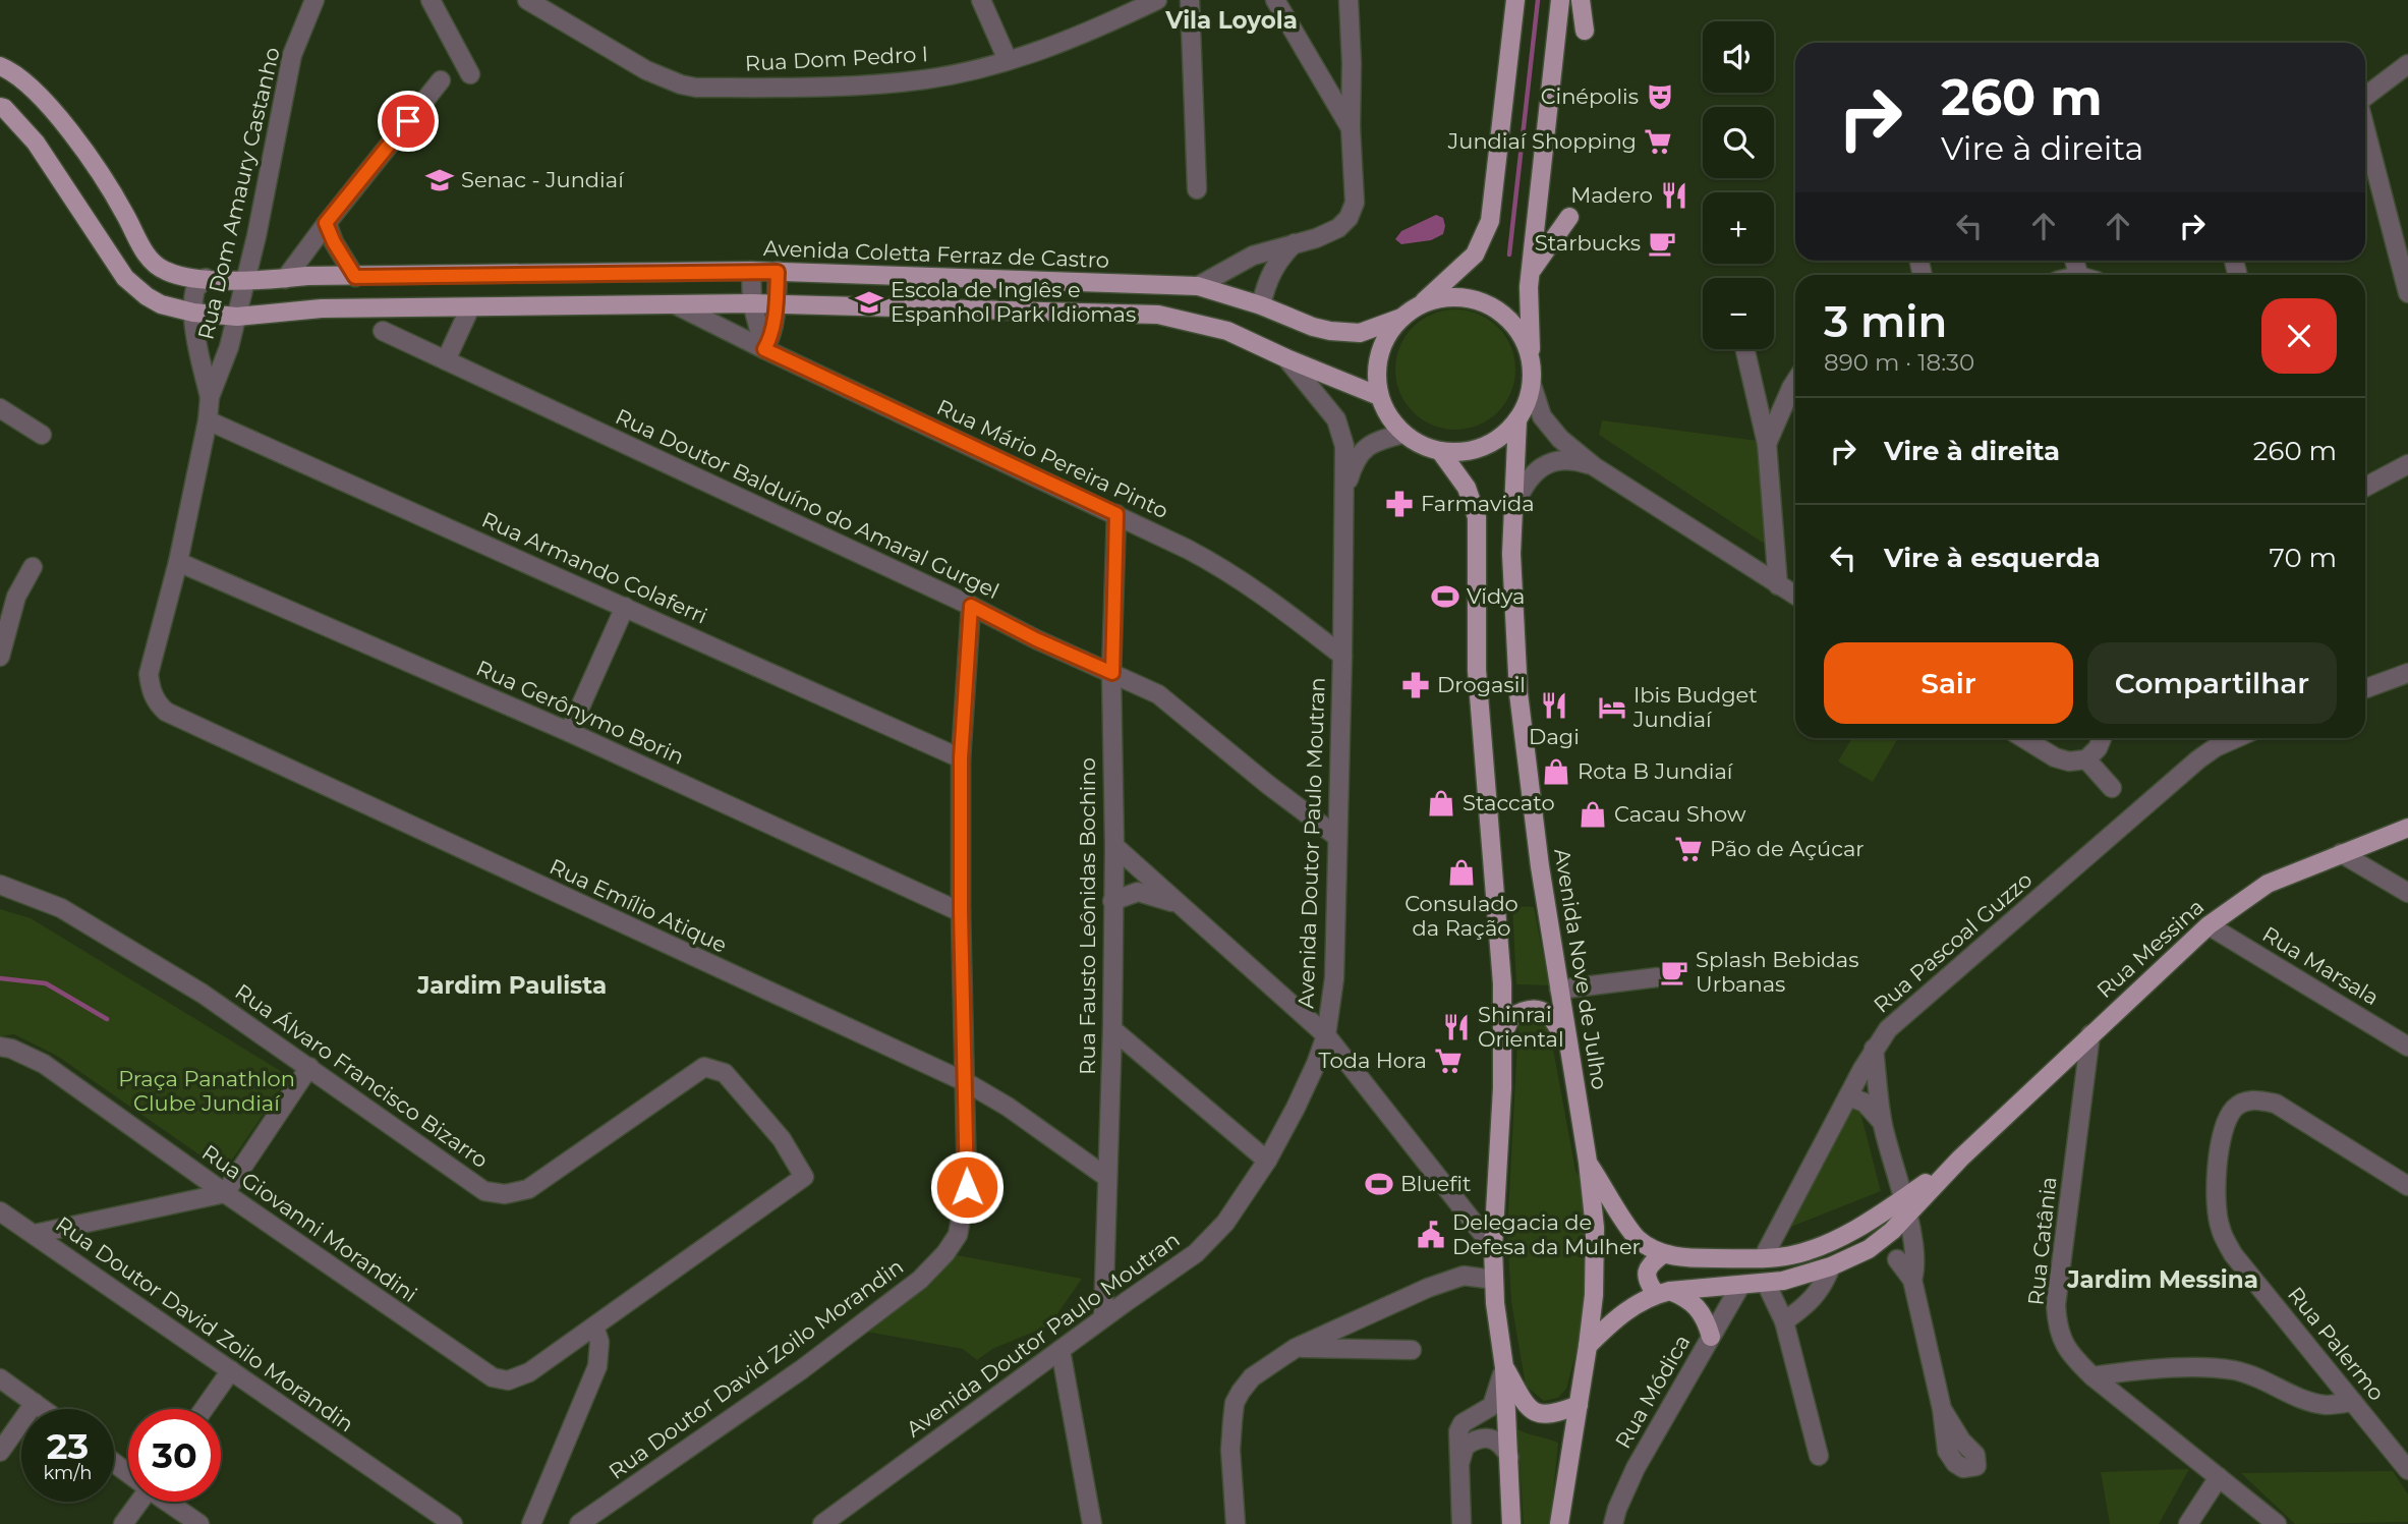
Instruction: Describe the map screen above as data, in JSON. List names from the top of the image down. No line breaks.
{"streets":{"main road":["Avenida Coletta Ferraz de Castro","Rua Messina","Avenida Nove de Julho"],"street":["Rua Dom Pedro I","Rua Dom Amaury Castanho","Rua Mário Pereira Pinto","Rua Doutor Balduíno do Amaral Gurgel","Rua Armando Colaferri","Rua Gerônymo Borin","Avenida Doutor Paulo Moutran","Rua Emílio Atique","Rua Fausto Leônidas Bochino","Rua Pascoal Guzzo","Rua Marsala","Rua Álvaro Francisco Bizarro","Rua Giovanni Morandini","Rua Catânia","Rua Doutor David Zoilo Morandin","Rua Palermo","Rua Módica"]},"crossings":[["Rua Dom Amaury Castanho","Avenida Coletta Ferraz de Castro"],["Rua Dom Amaury Castanho","Rua Armando Colaferri"],["Rua Dom Amaury Castanho","Rua Gerônymo Borin"],["Rua Dom Amaury Castanho","Rua Emílio Atique"],["Avenida Coletta Ferraz de Castro","Avenida Nove de Julho"],["Rua Mário Pereira Pinto","Avenida Doutor Paulo Moutran"],["Rua Mário Pereira Pinto","Rua Fausto Leônidas Bochino"],["Rua Doutor Balduíno do Amaral Gurgel","Avenida Doutor Paulo Moutran"],["Rua Doutor Balduíno do Amaral Gurgel","Rua Fausto Leônidas Bochino"],["Rua Doutor Balduíno do Amaral Gurgel","Rua Doutor David Zoilo Morandin"],["Rua Armando Colaferri","Rua Doutor David Zoilo Morandin"],["Rua Gerônymo Borin","Rua Doutor David Zoilo Morandin"],["Avenida Doutor Paulo Moutran","Rua Fausto Leônidas Bochino"],["Rua Emílio Atique","Rua Fausto Leônidas Bochino"],["Rua Emílio Atique","Rua Doutor David Zoilo Morandin"],["Rua Pascoal Guzzo","Rua Messina"],["Rua Messina","Rua Marsala"],["Rua Messina","Avenida Nove de Julho"],["Rua Messina","Rua Catânia"],["Rua Messina","Rua Módica"],["Rua Álvaro Francisco Bizarro","Rua Giovanni Morandini"]],"districts":["Vila Loyola","Jardim Paulista","Jardim Messina"],"parks":["Praça Panathlon Clube Jundiaí"],"places":{"theatre":["Cinépolis"],"supermarket":["Jundiaí Shopping","Pão de Açúcar","Toda Hora"],"school or university":["Senac - Jundiaí","Escola de Inglês e Espanhol Park Idiomas"],"restaurant":["Madero","Dagi","Shinrai Oriental"],"cafe":["Starbucks","Splash Bebidas Urbanas"],"pharmacy":["Farmavida","Drogasil"],"sports":["Vidya","Bluefit"],"hotel":["Ibis Budget Jundiaí"],"shop":["Rota B Jundiaí","Staccato","Cacau Show","Consulado da Ração"],"public building":["Delegacia de Defesa da Mulher"]},"page":{"map_buttons":["+","−"],"turn":["260 m","Vire à direita"],"heading":["3 min","890 m · 18:30"],"list":[{"name":"Vire à direita","value":"260 m"},{"name":"Vire à esquerda","value":"70 m"}],"buttons":["Sair","Compartilhar"],"speed":"23 km/h","limit":"30"}}
